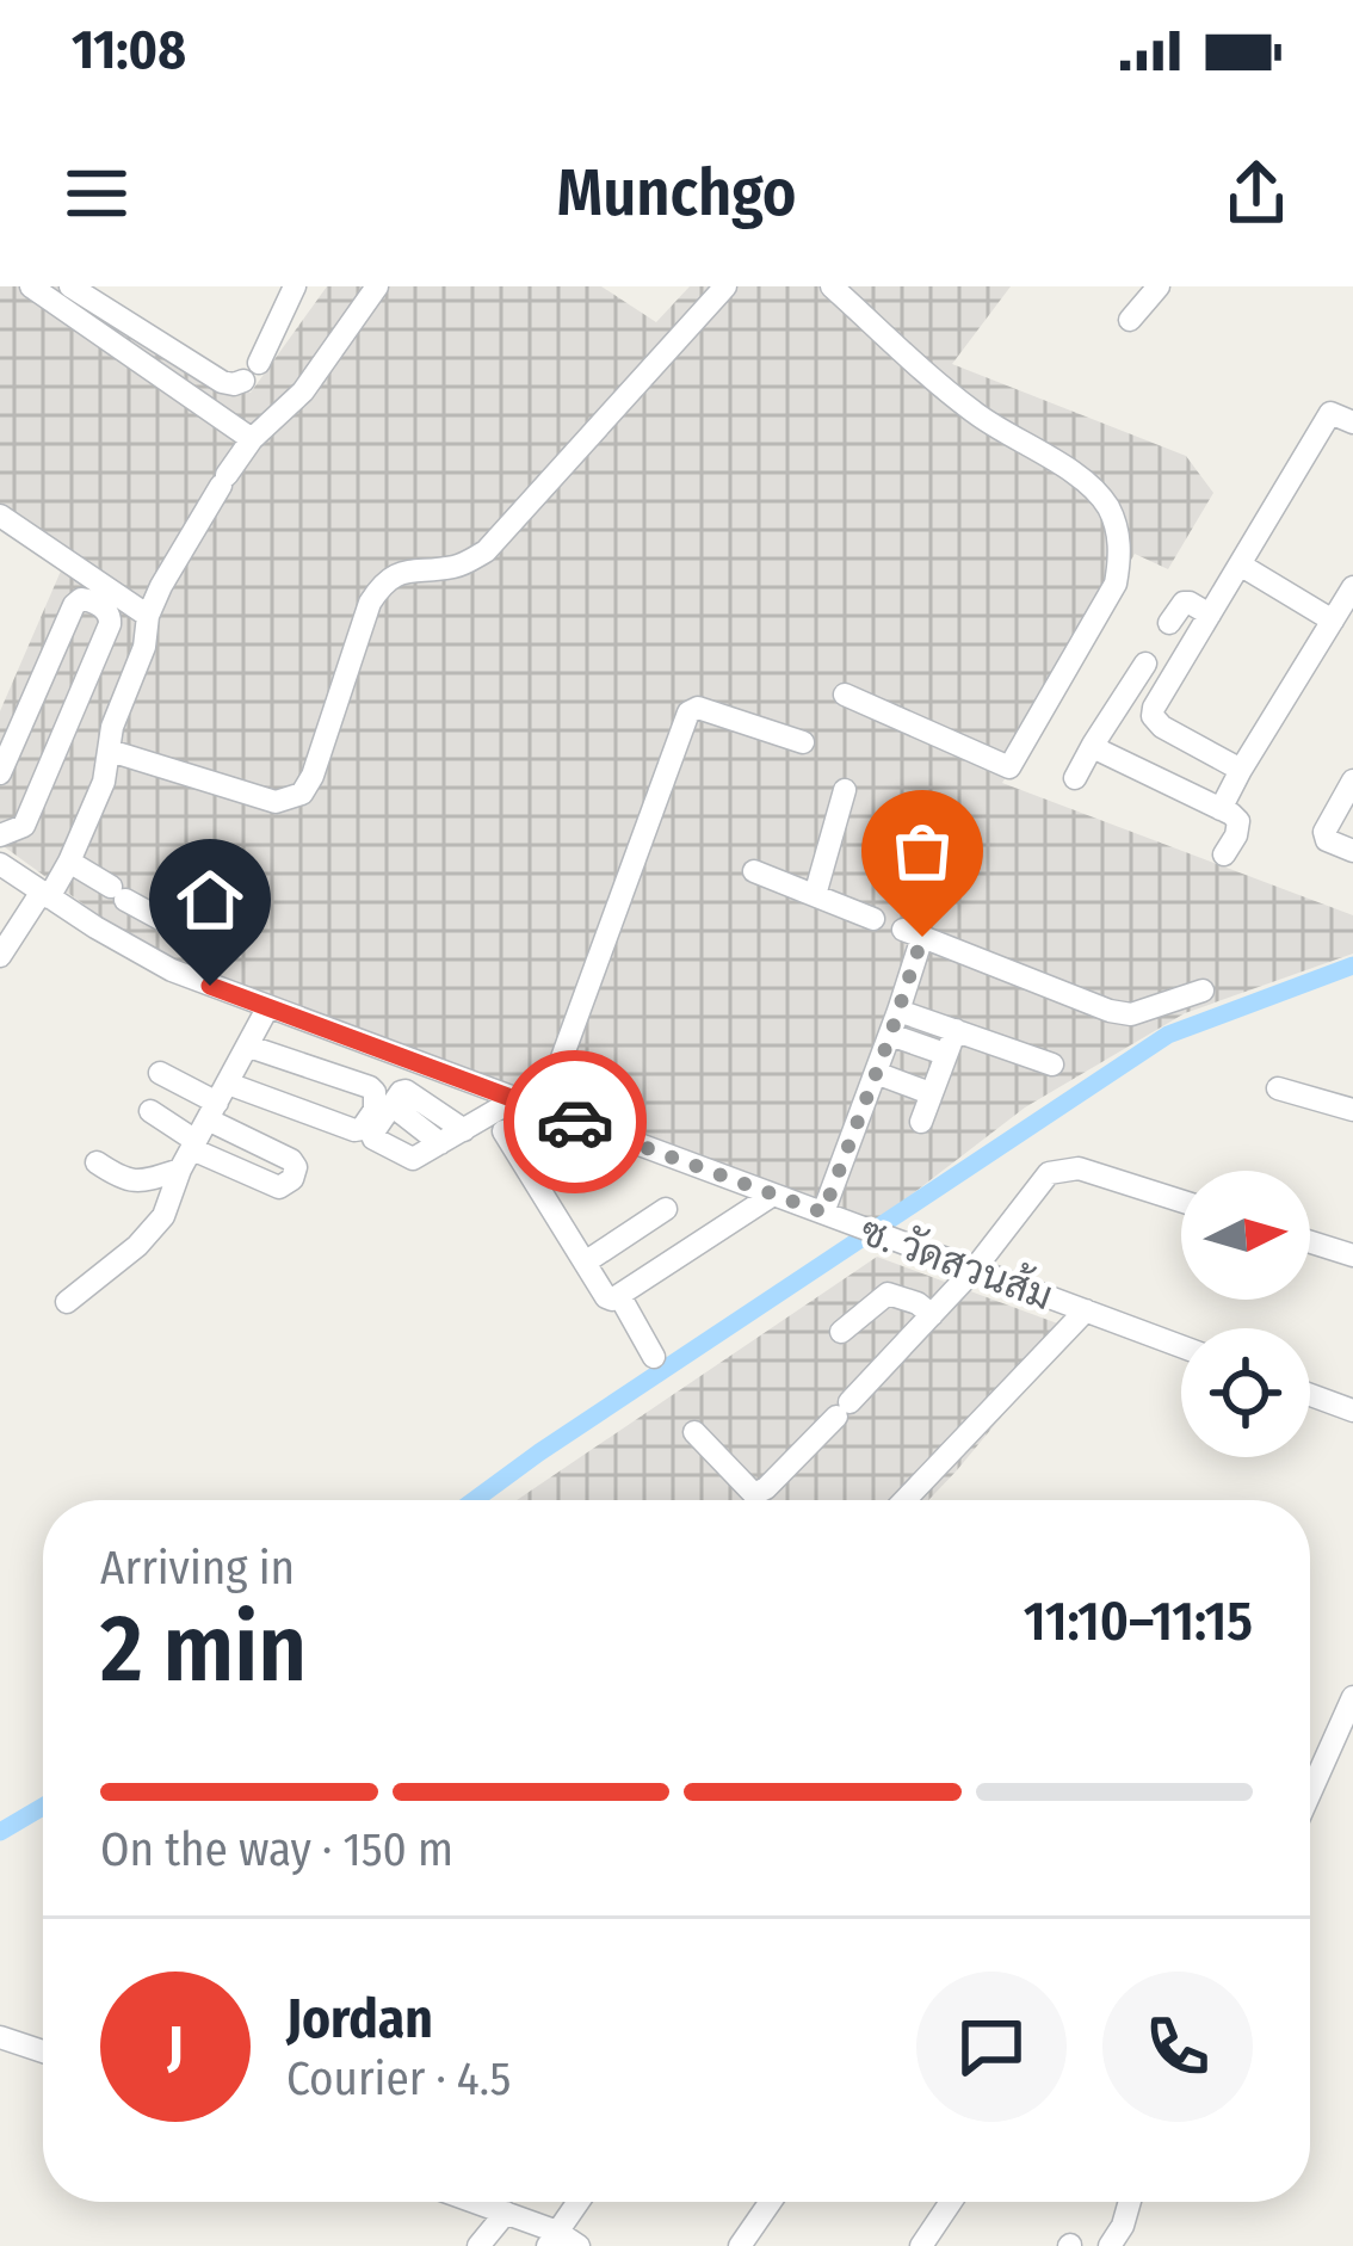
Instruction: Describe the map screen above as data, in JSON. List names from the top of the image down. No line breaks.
{"streets":{"street":["ซ. วัดสวนส้ม"]},"north":"right","page":{"status":"11:08","header":"Munchgo","heading":["2 min","Arriving in","11:10–11:15"],"panel":["Jordan","Courier · 4.5"],"bar":"On the way · 150 m","round":"J"}}
